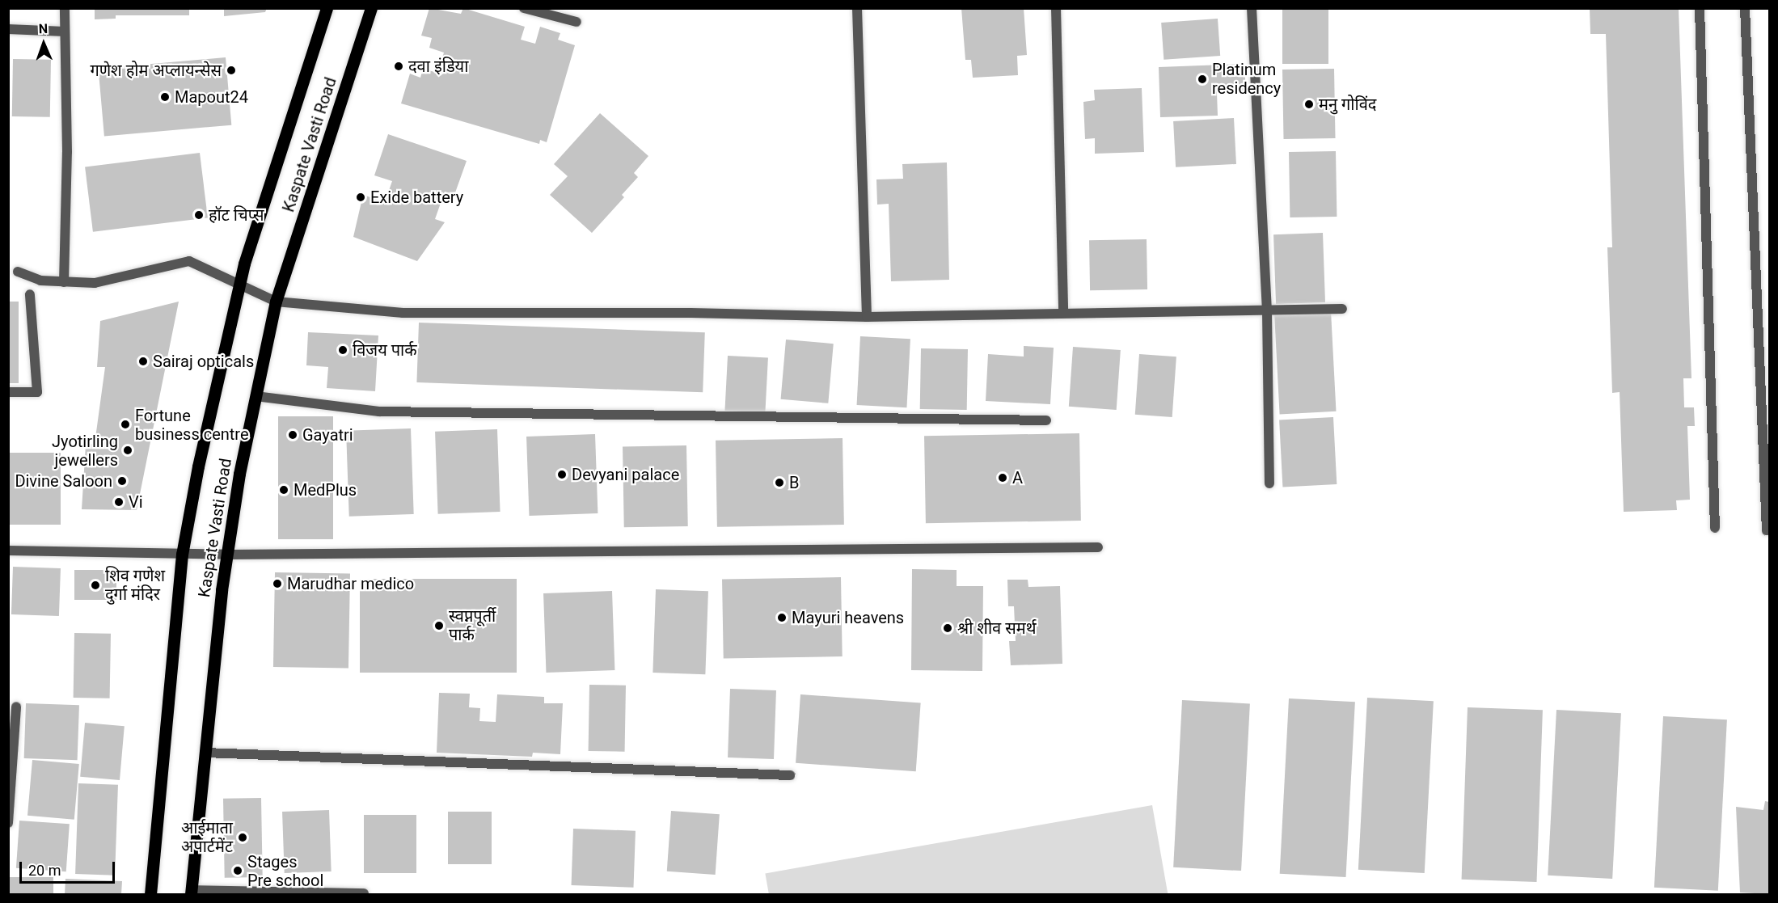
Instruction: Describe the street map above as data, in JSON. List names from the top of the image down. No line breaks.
{"streets":{"main road":["Kaspate Vasti Road"]},"places":["दवा इंडिया","गणेश होम अप्लायन्सेस","Platinum residency","Mapout24","मनु गोविंद","Exide battery","हॉट चिप्स","विजय पार्क","Sairaj opticals","Fortune business centre","Gayatri","Jyotirling jewellers","Devyani palace","A","Divine Saloon","B","MedPlus","Vi","Marudhar medico","शिव गणेश दुर्गा मंदिर","Mayuri heavens","स्वप्नपूर्ती पार्क","श्री शीव समर्थ","आईमाता अपार्टमेंट","Stages Pre school"],"scale_bar":"20 m","north":"top"}
